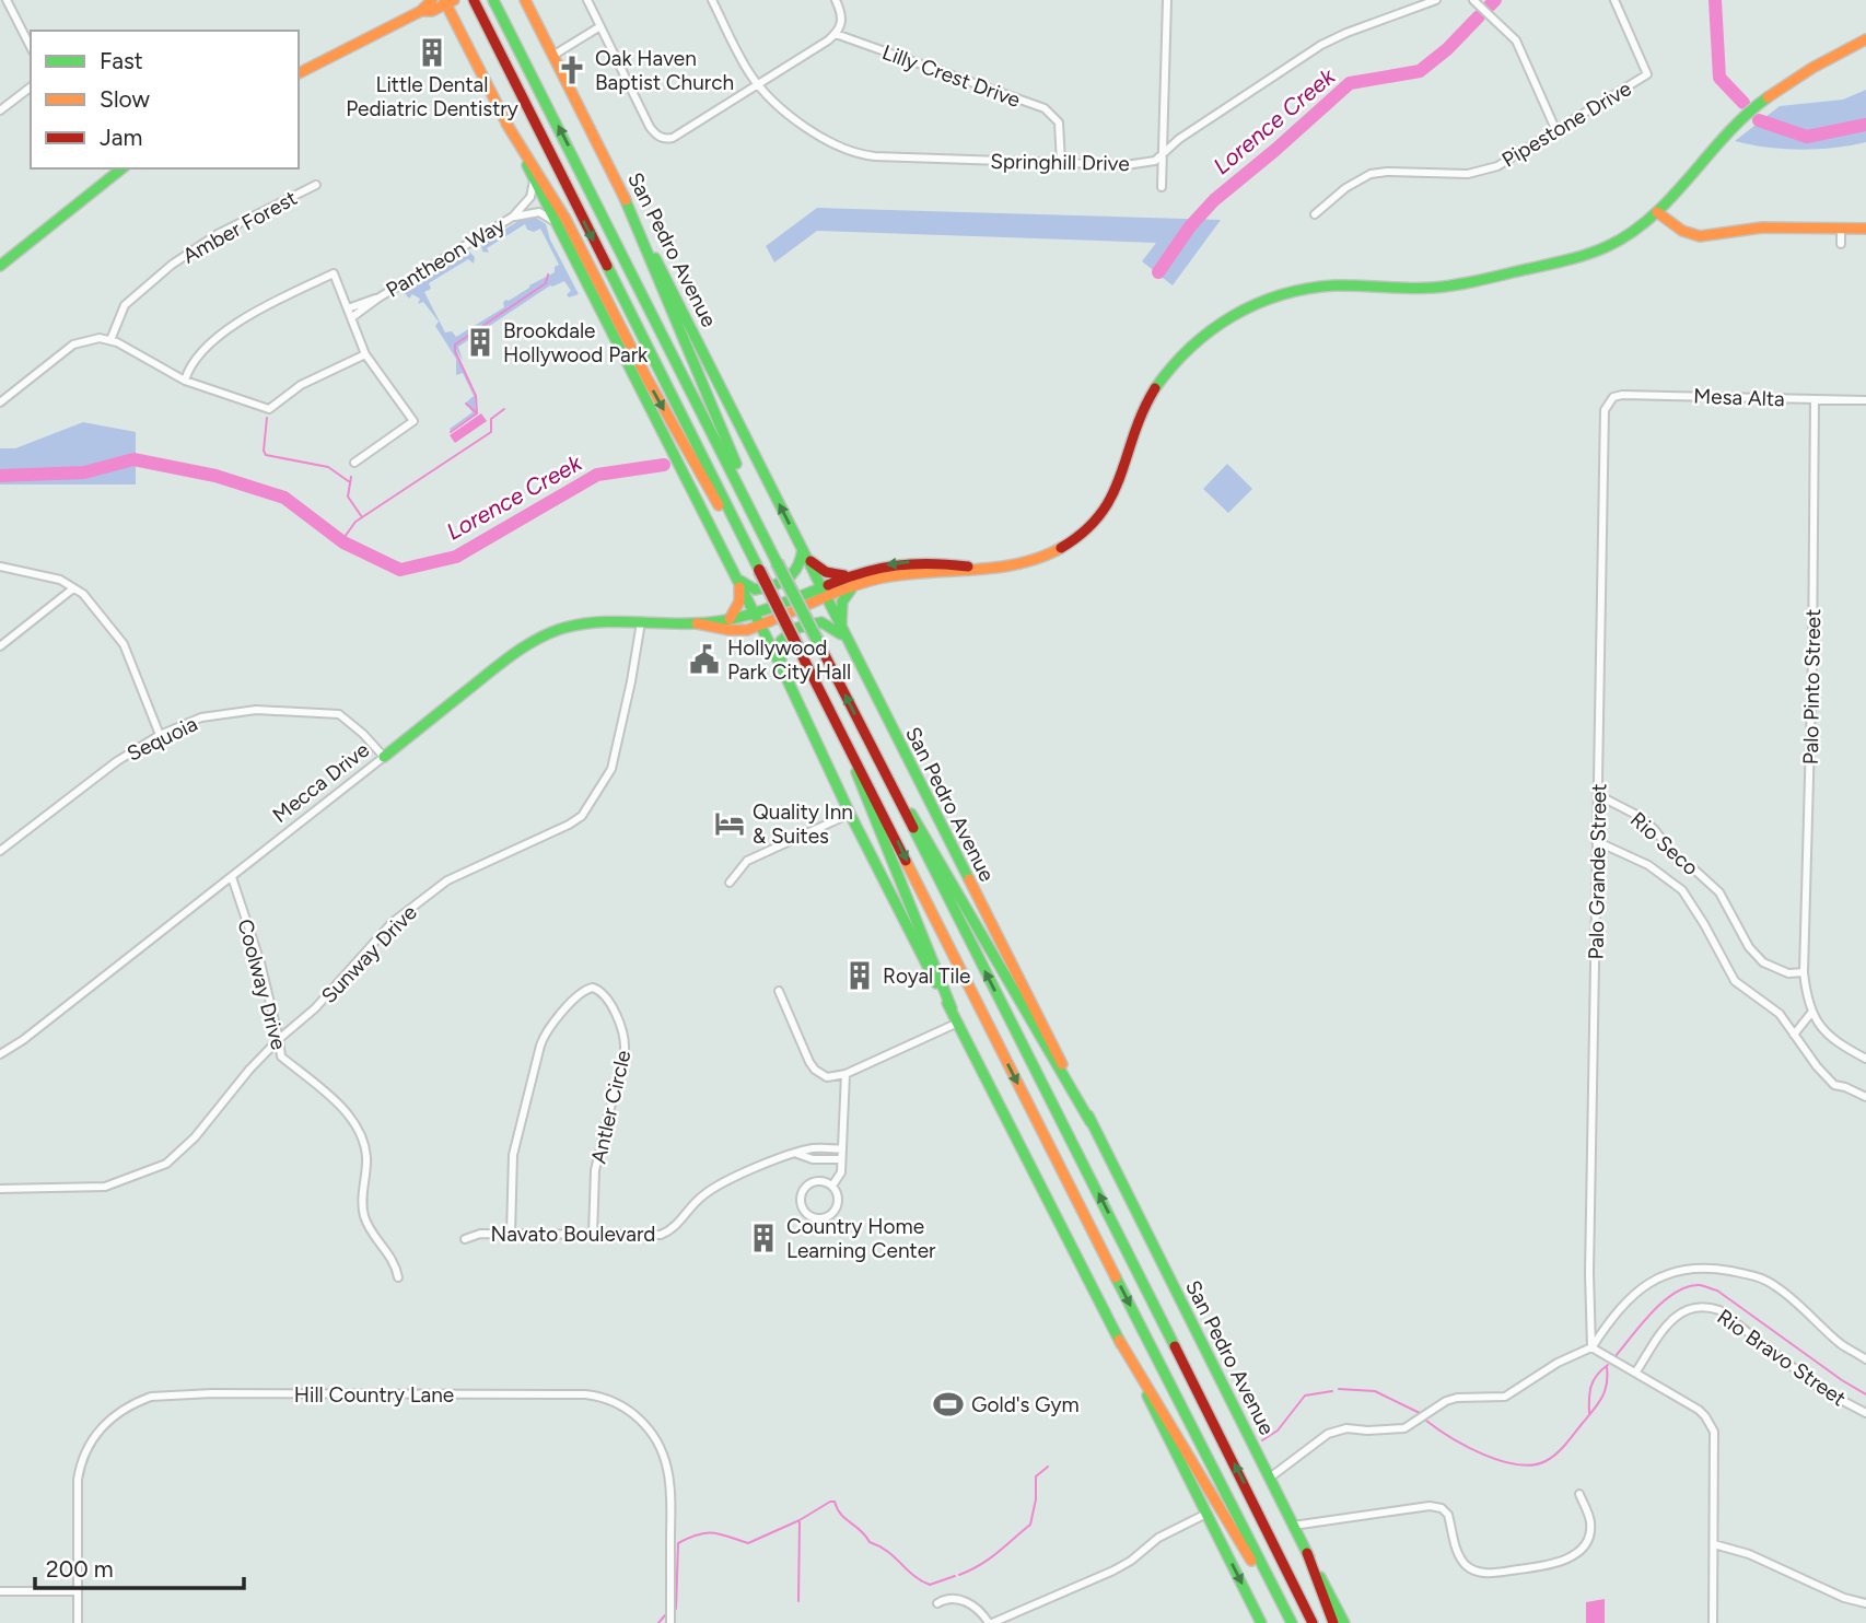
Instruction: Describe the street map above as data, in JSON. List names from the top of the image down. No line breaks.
{"streets":{"main road":["San Pedro Avenue","Mecca Drive"],"street":["Lilly Crest Drive","Pipestone Drive","Springhill Drive","Amber Forest","Pantheon Way","Mesa Alta","Palo Pinto Street","Sequoia","Rio Seco","Palo Grande Street","Sunway Drive","Coolway Drive","Antler Circle","Navato Boulevard","Rio Bravo Street","Hill Country Lane"]},"crossings":[["Lilly Crest Drive","Springhill Drive"],["San Pedro Avenue","Mecca Drive"],["Mesa Alta","Palo Pinto Street"],["Mesa Alta","Palo Grande Street"],["Palo Pinto Street","Rio Seco"],["Sequoia","Mecca Drive"],["Mecca Drive","Sunway Drive"],["Mecca Drive","Coolway Drive"],["Rio Seco","Palo Grande Street"],["Sunway Drive","Coolway Drive"],["Antler Circle","Navato Boulevard"]],"water":["Lorence Creek"],"places":{"building":["Little Dental Pediatric Dentistry","Brookdale Hollywood Park","Royal Tile","Country Home Learning Center"],"church":["Oak Haven Baptist Church"],"public building":["Hollywood Park City Hall"],"hotel":["Quality Inn & Suites"],"sports":["Gold's Gym"]},"legend":["Fast","Slow","Jam"],"scale_bar":"200 m"}
